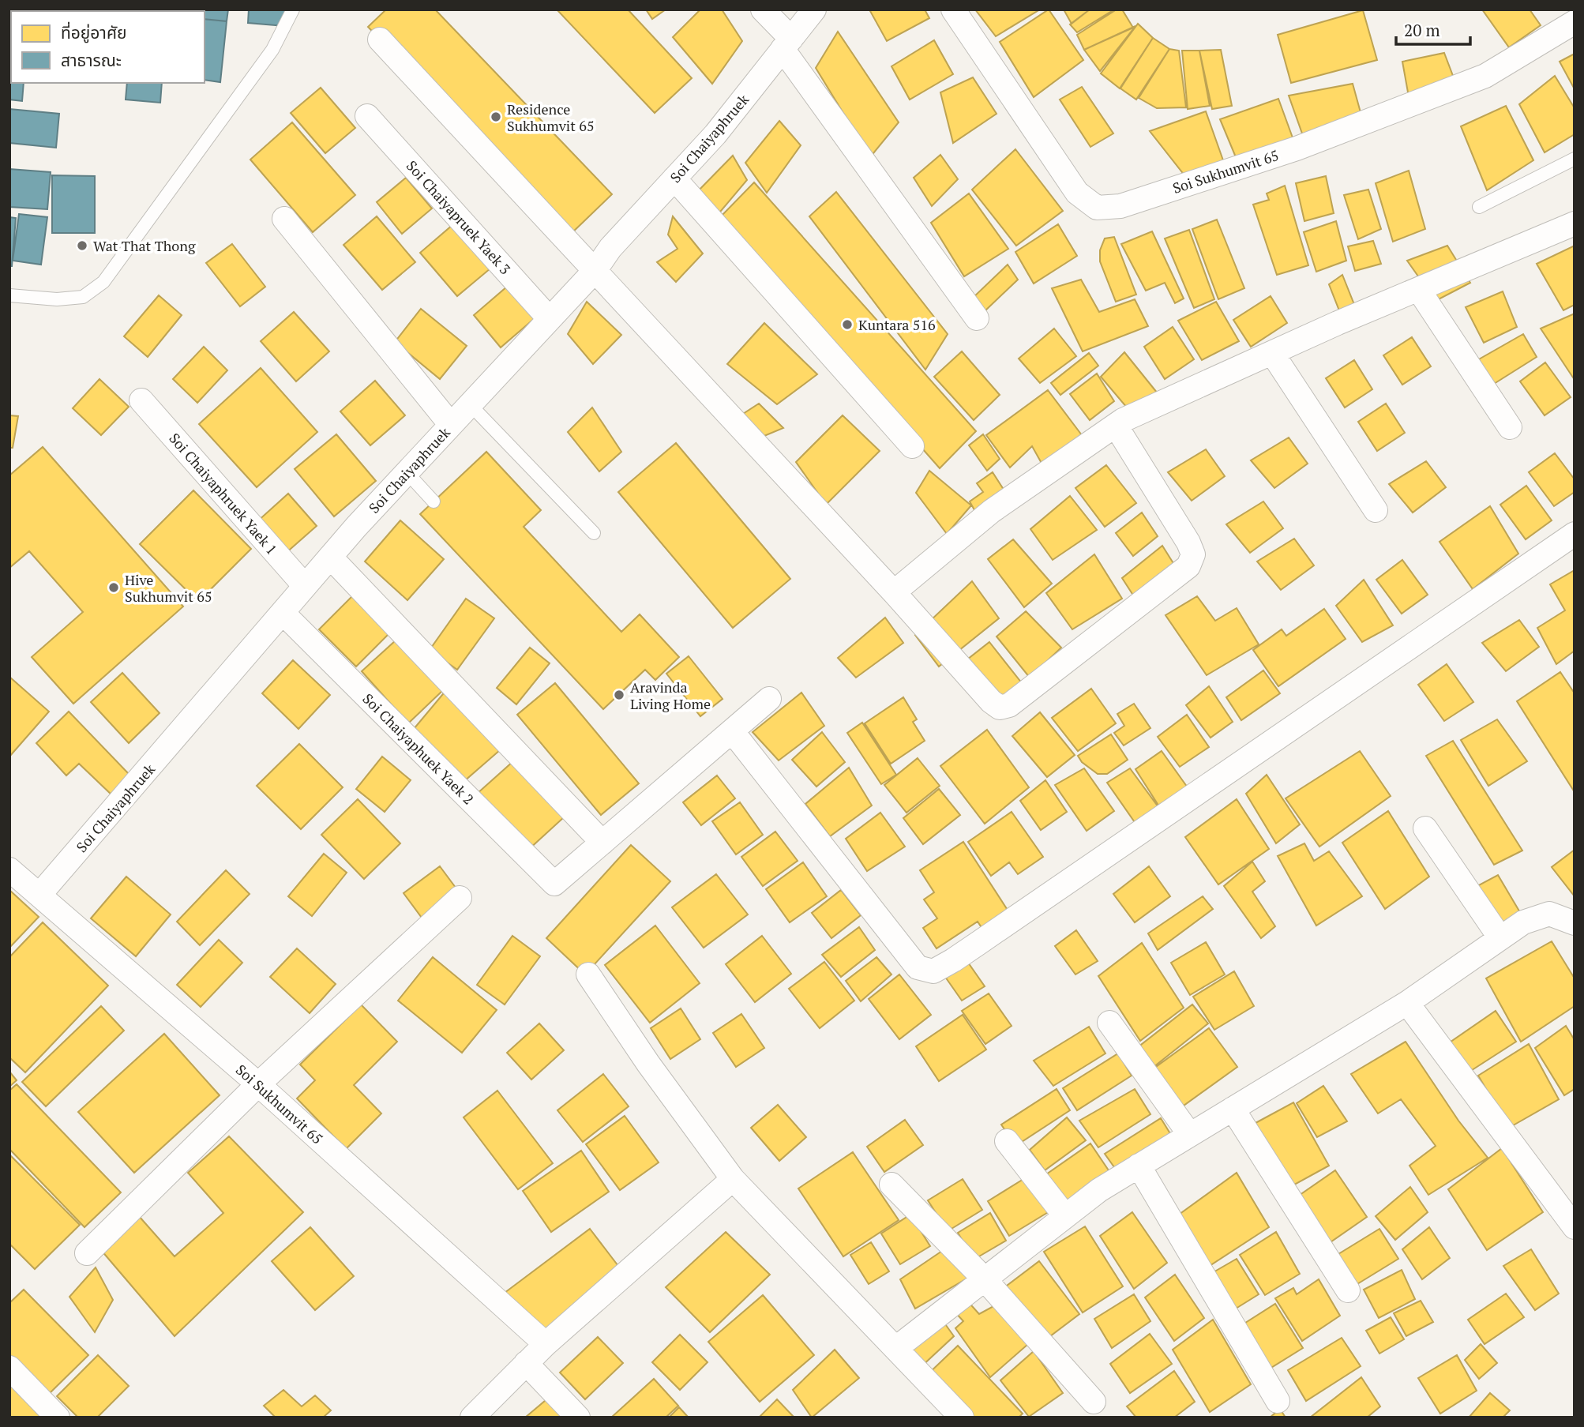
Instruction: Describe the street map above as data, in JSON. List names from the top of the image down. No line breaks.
{"streets":{"street":["Soi Chaiyaphruek","Soi Sukhumvit 65","Soi Chaiyapruek Yaek 3","Soi Chaiyaphruek Yaek 1","Soi Chaiyaphuek Yaek 2"]},"crossings":[["Soi Chaiyaphruek","Soi Sukhumvit 65"],["Soi Chaiyaphruek","Soi Chaiyapruek Yaek 3"],["Soi Chaiyaphruek","Soi Chaiyaphruek Yaek 1"],["Soi Chaiyaphruek","Soi Chaiyaphuek Yaek 2"]],"places":["Residence Sukhumvit 65","Wat That Thong","Kuntara 516","Hive Sukhumvit 65","Aravinda Living Home"],"legend":["ที่อยู่อาศัย","สาธารณะ"],"scale_bar":"20 m"}
